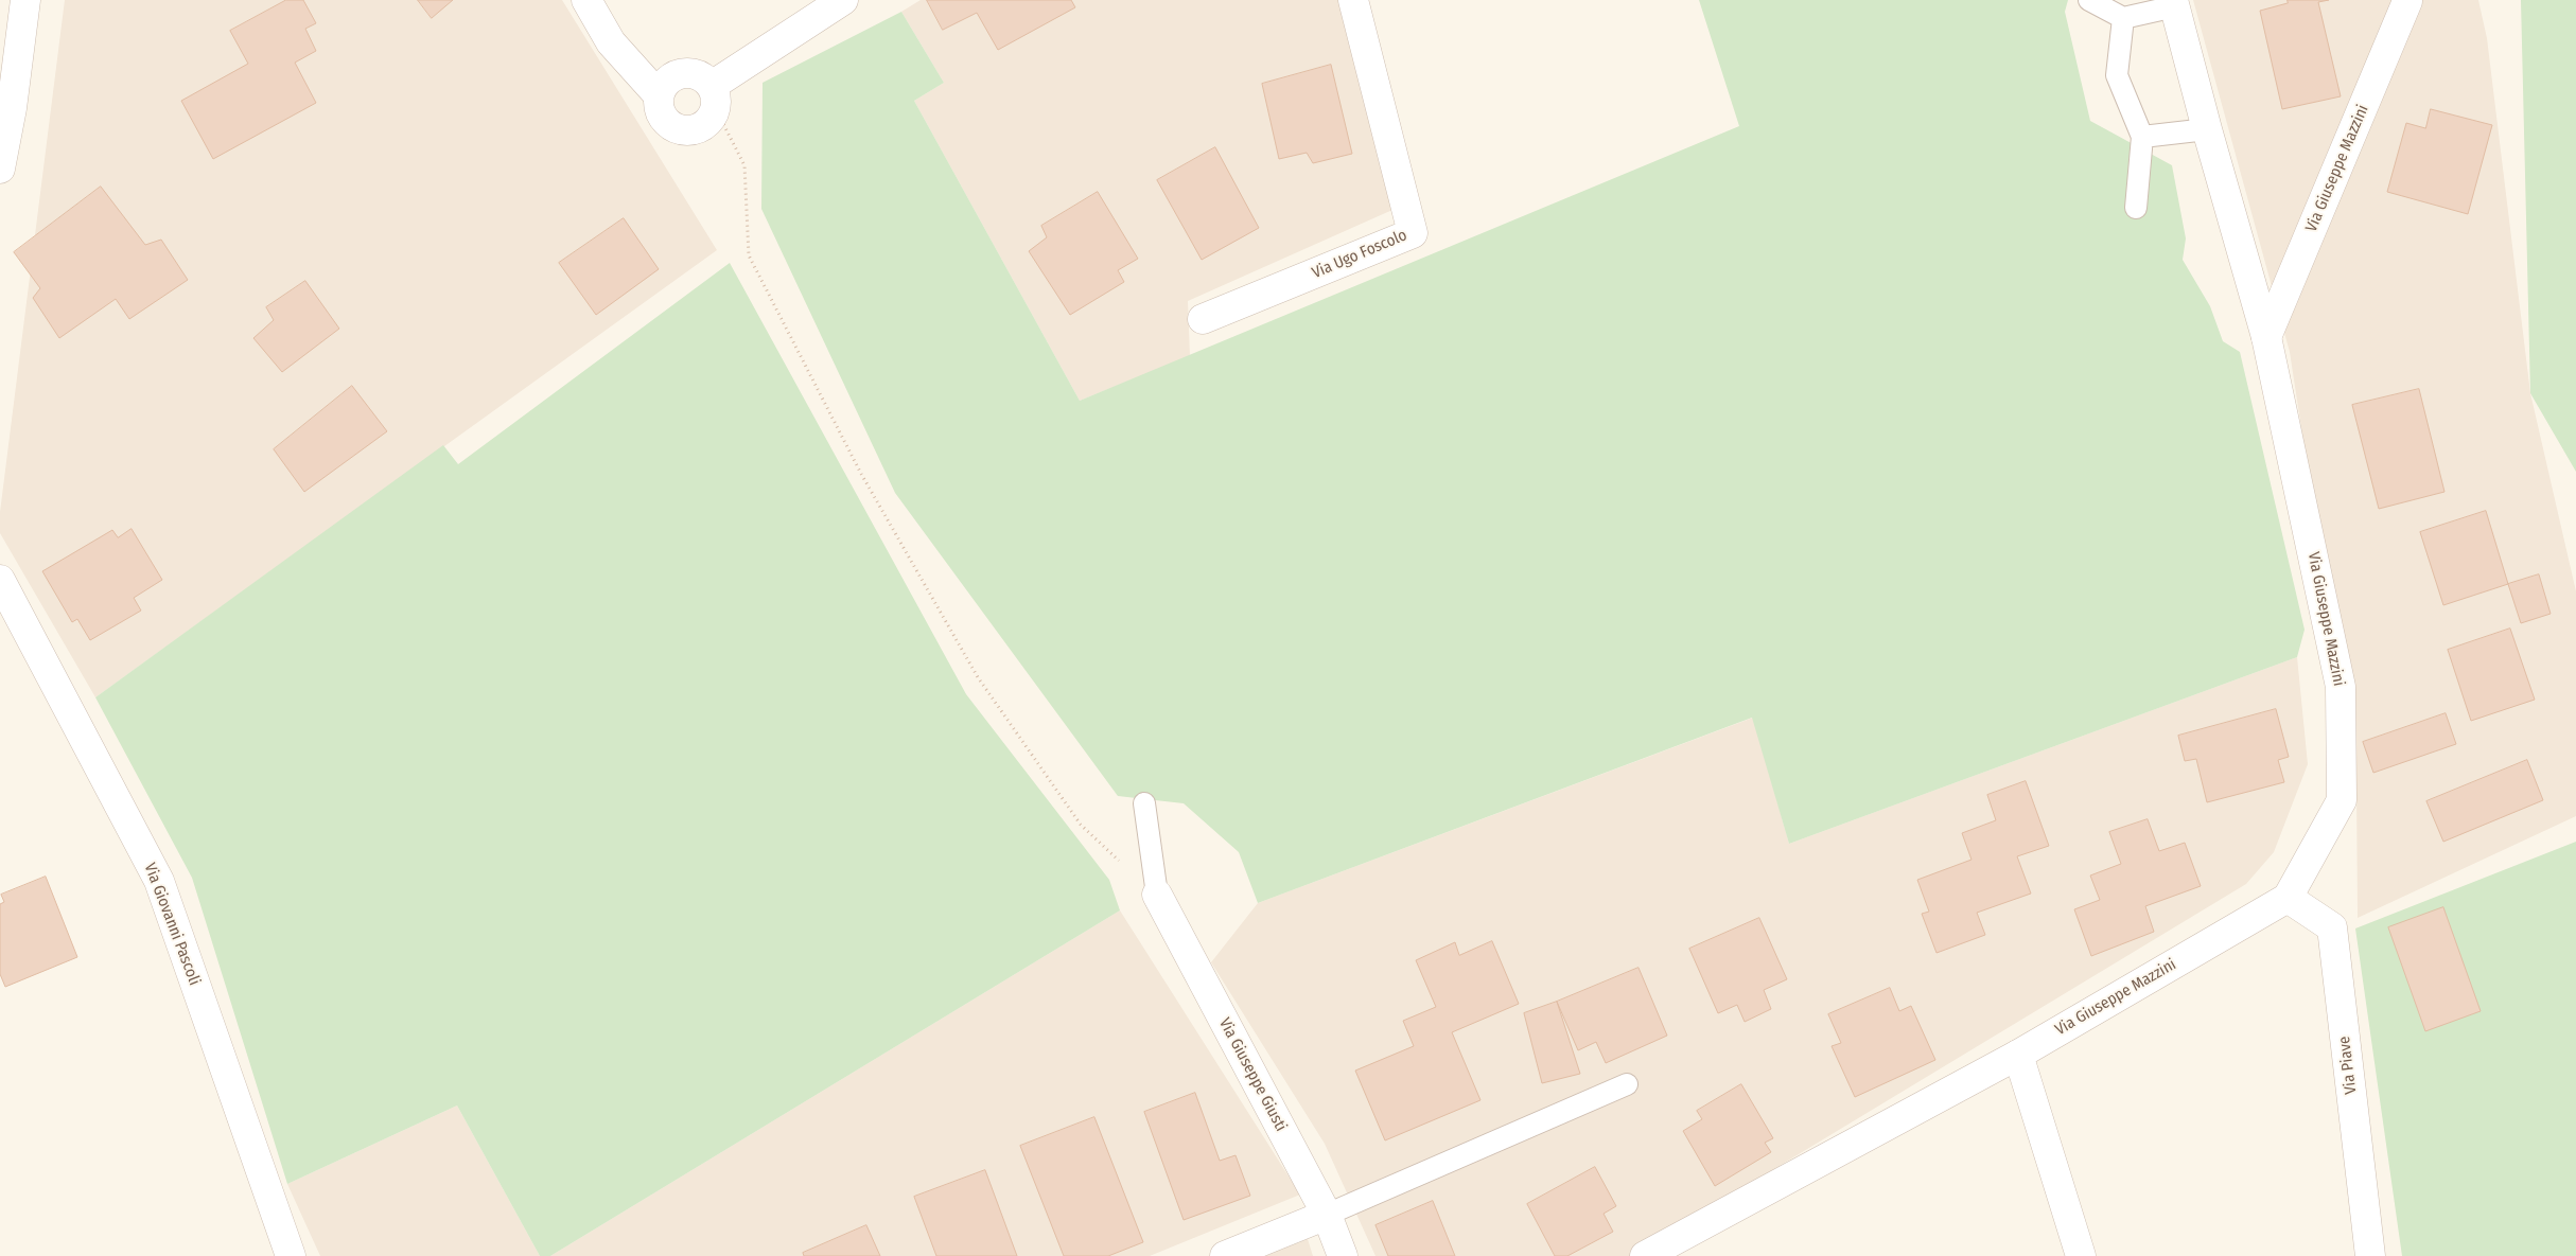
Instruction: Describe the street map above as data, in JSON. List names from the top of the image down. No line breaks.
{"streets":{"street":["Via Giuseppe Mazzini","Via Ugo Foscolo","Via Giovanni Pascoli","Via Piave","Via Giuseppe Giusti"]},"crossings":[["Via Giuseppe Mazzini","Via Piave"]]}
